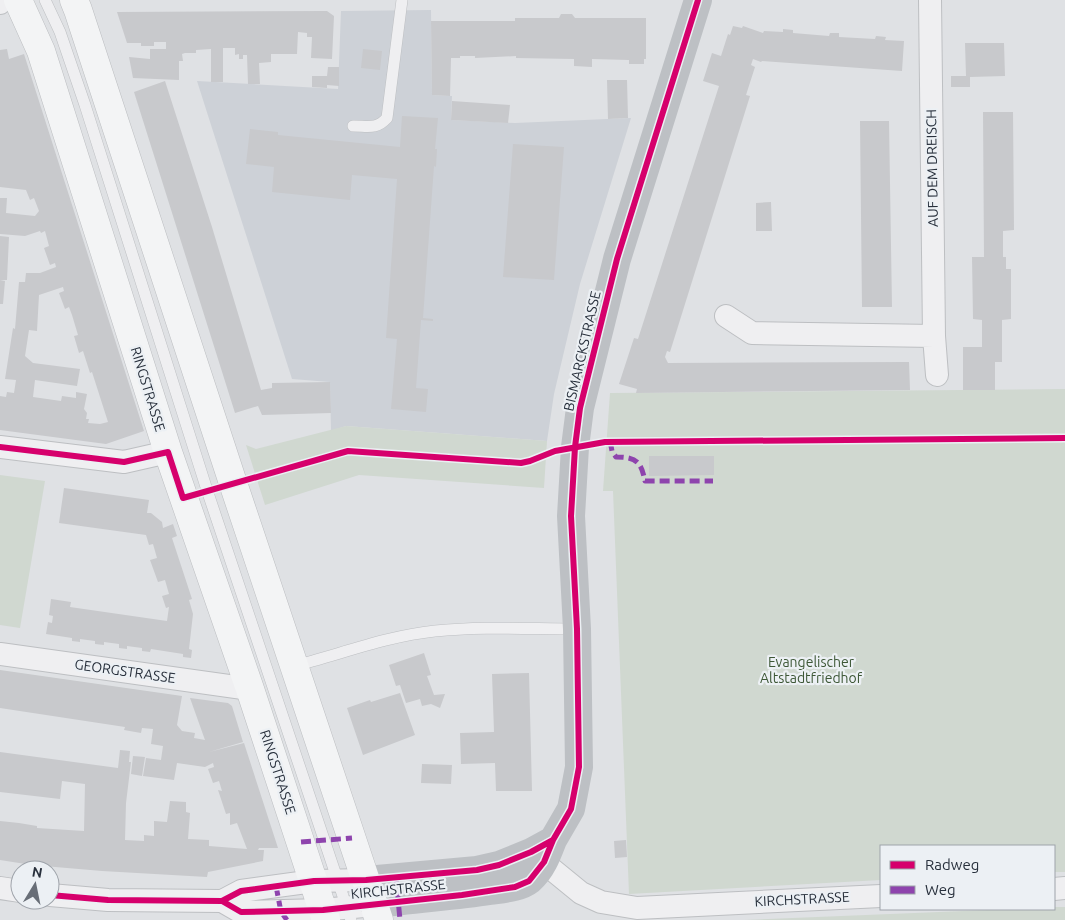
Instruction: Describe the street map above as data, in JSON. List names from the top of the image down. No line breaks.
{"streets":{"main road":["RINGSTRASSE"],"street":["AUF DEM DREISCH","BISMARCKSTRASSE","GEORGSTRASSE","KIRCHSTRASSE"]},"crossings":[["BISMARCKSTRASSE","KIRCHSTRASSE"],["RINGSTRASSE","GEORGSTRASSE"],["RINGSTRASSE","KIRCHSTRASSE"]],"parks":["Evangelischer Altstadtfriedhof"],"legend":["Radweg","Weg"],"north":"top"}
